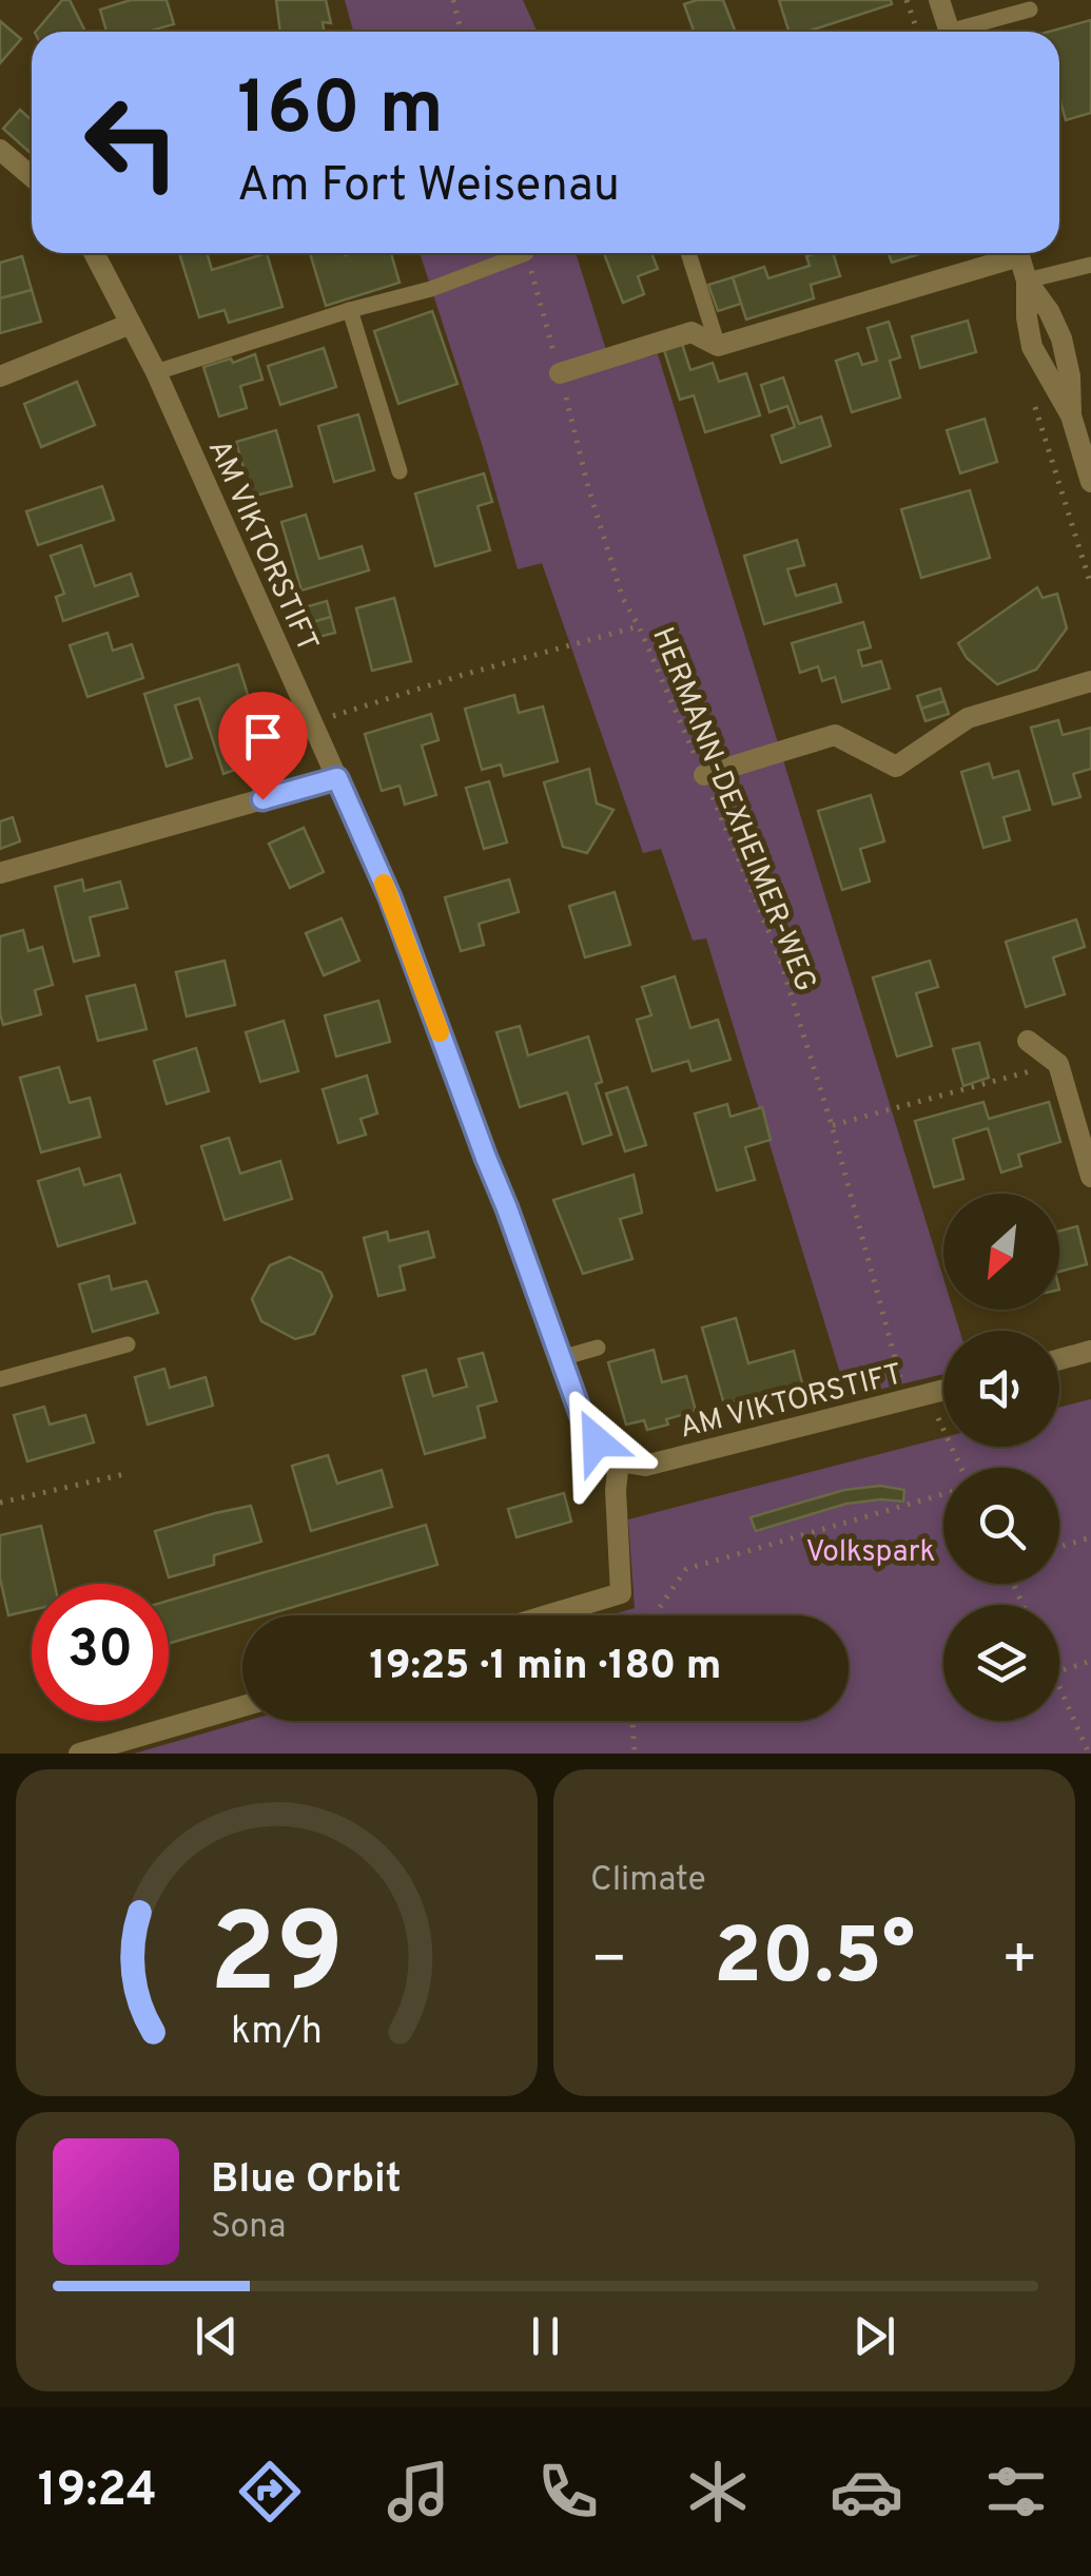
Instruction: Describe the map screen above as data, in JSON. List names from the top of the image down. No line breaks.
{"streets":{"street":["AM VIKTORSTIFT"],"path":["HERMANN-DEXHEIMER-WEG"]},"parks":["Volkspark"],"north":"bottom left","page":{"turn":["160 m","Am Fort Weisenau"],"limit":"30","trip":"19:25 · 1 min · 180 m","tile":"Climate","heat":["−","20.5°","+"],"song":["Blue Orbit","Sona"],"tabs":"19:24","gauge":["29","km/h"]}}
